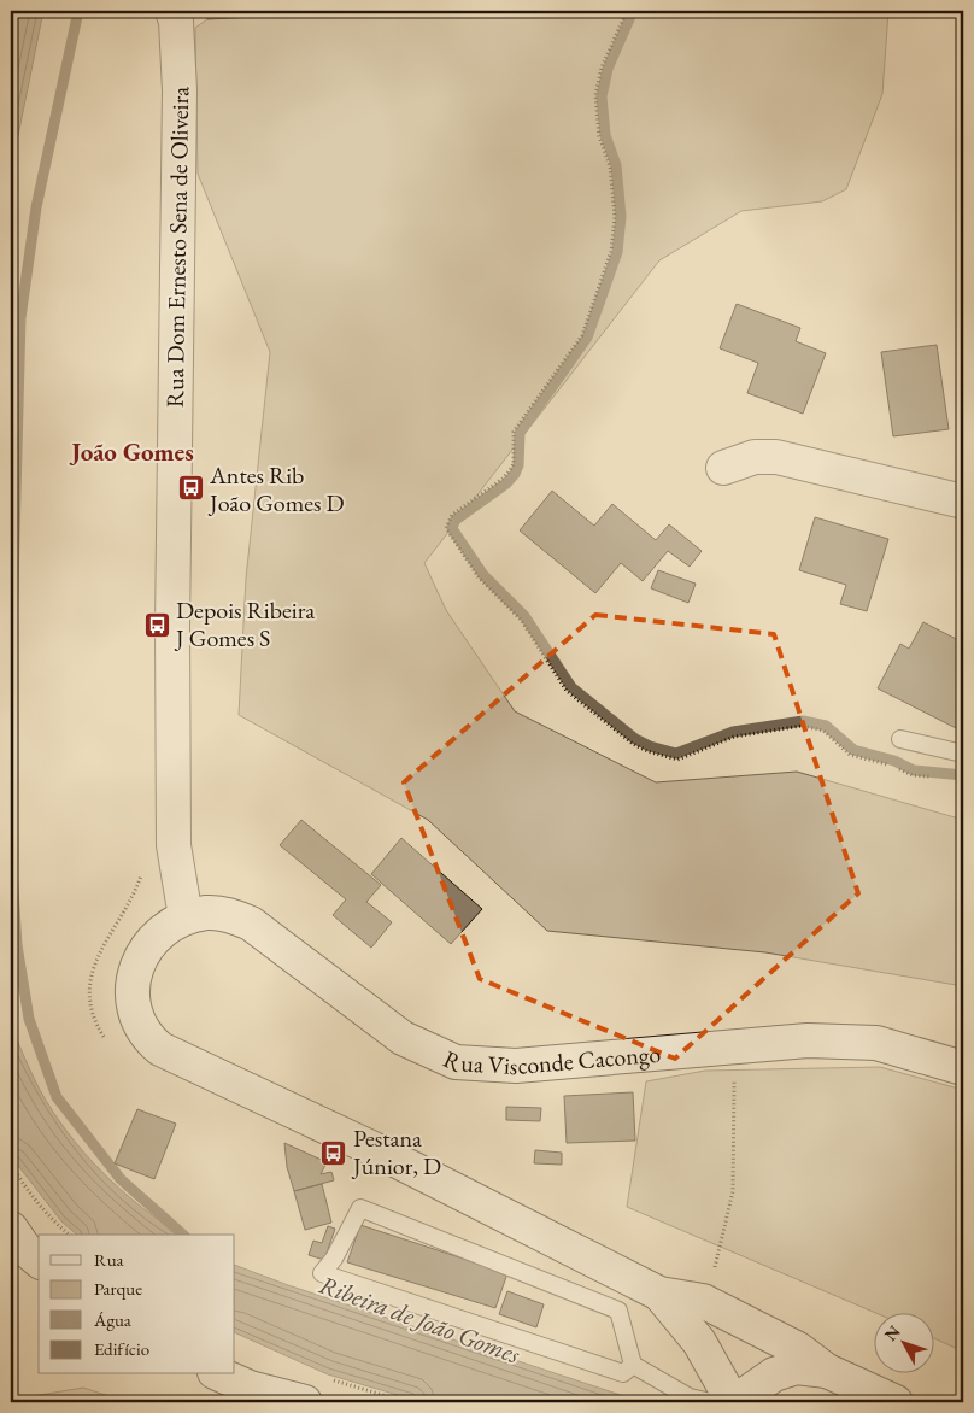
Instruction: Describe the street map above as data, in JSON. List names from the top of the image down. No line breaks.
{"streets":{"main road":["Rua Dom Ernesto Sena de Oliveira","Rua Visconde Cacongo"]},"crossings":[["Rua Dom Ernesto Sena de Oliveira","Rua Visconde Cacongo"]],"districts":["João Gomes"],"water":["Ribeira de João Gomes"],"places":{"bus stop":["Antes Rib João Gomes D","Depois Ribeira J Gomes S","Pestana Júnior, D"]},"legend":["Rua","Parque","Água","Edifício"],"north":"top left"}
